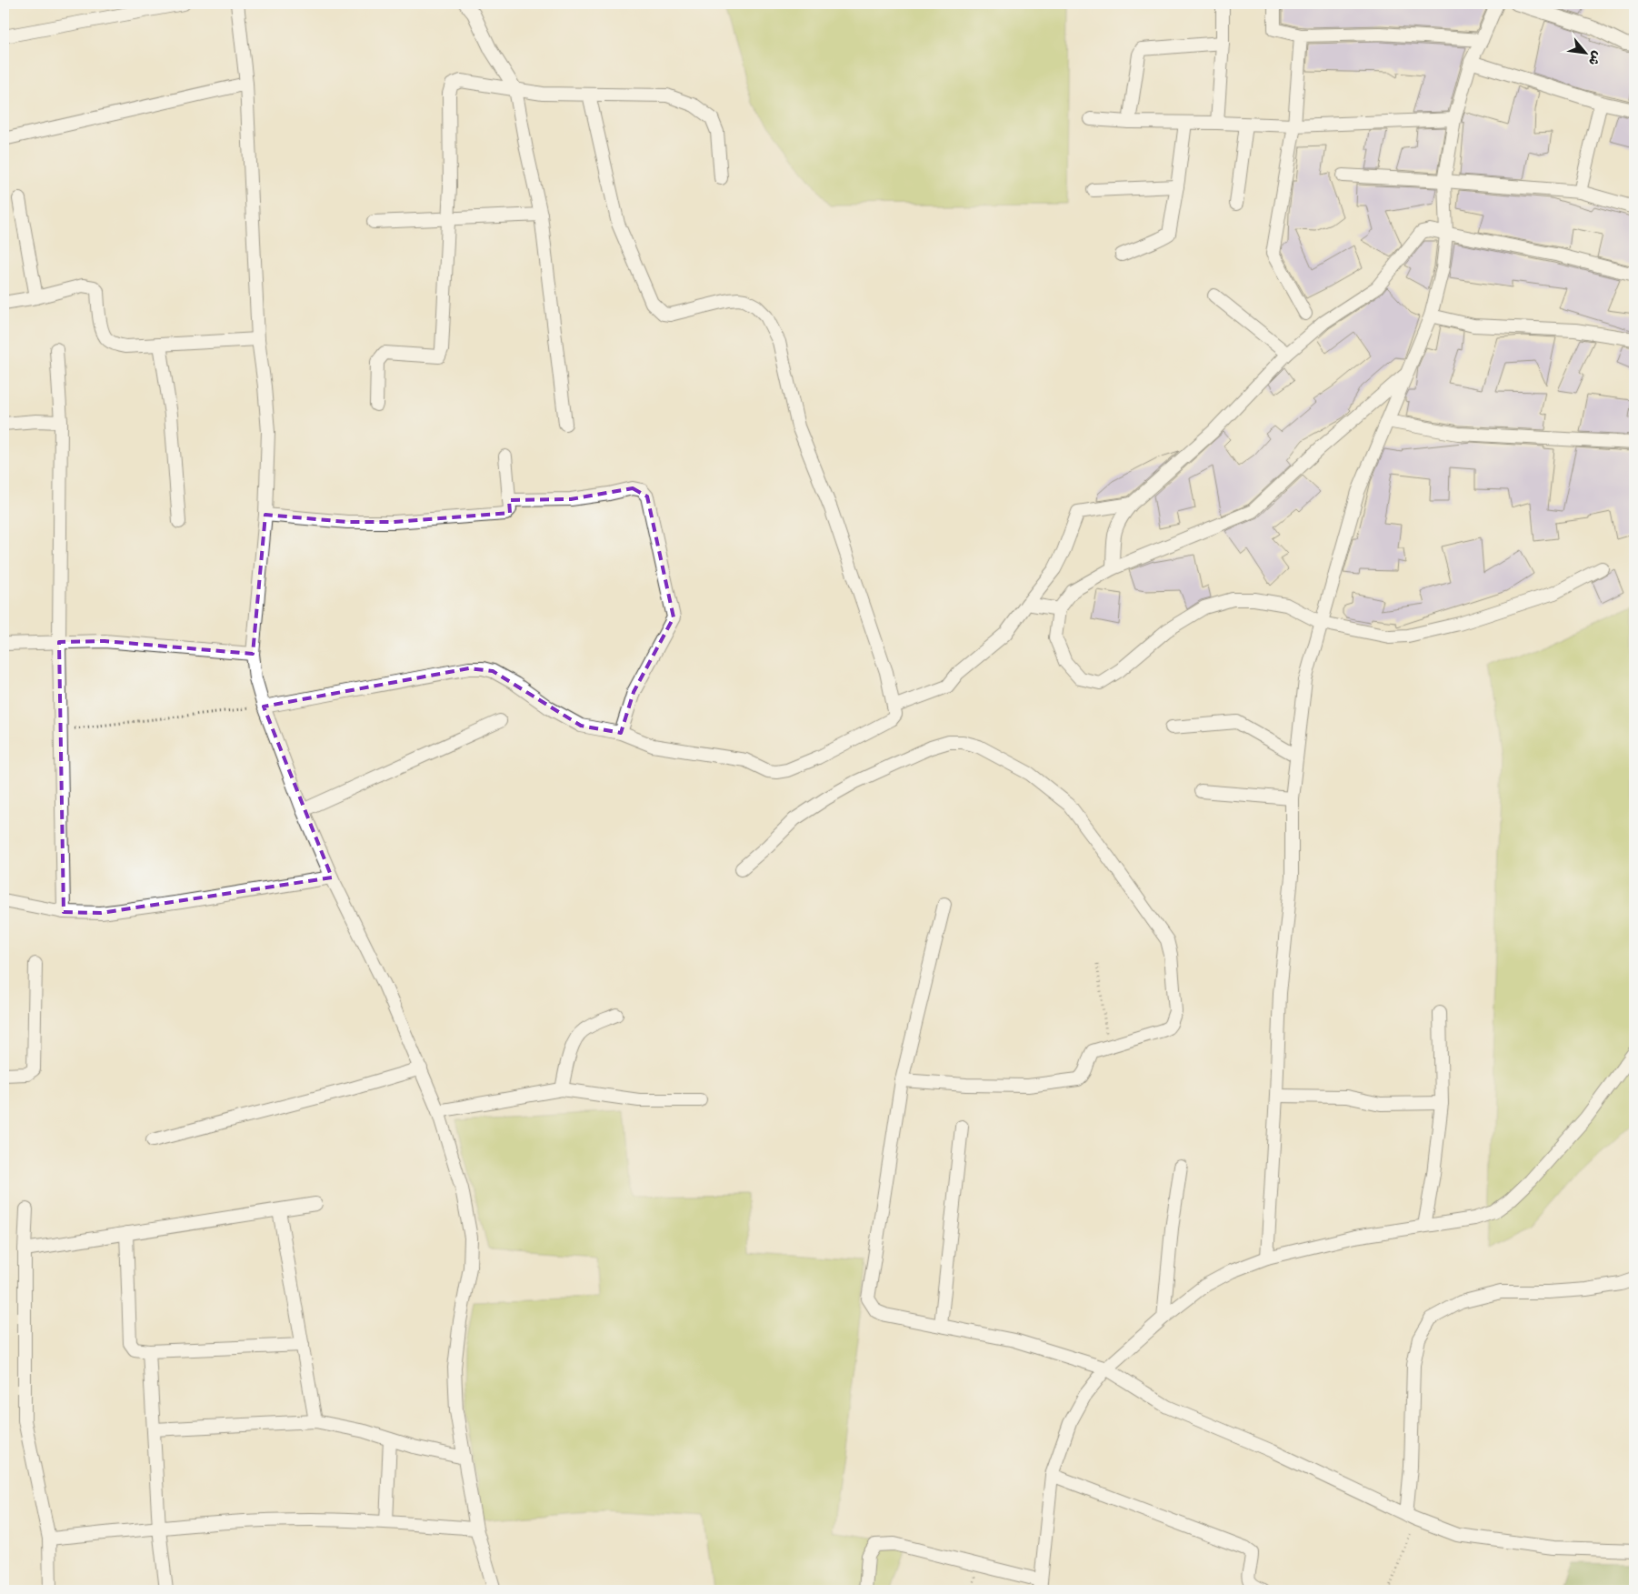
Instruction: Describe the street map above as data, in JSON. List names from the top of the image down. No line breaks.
{"north":"bottom right"}
